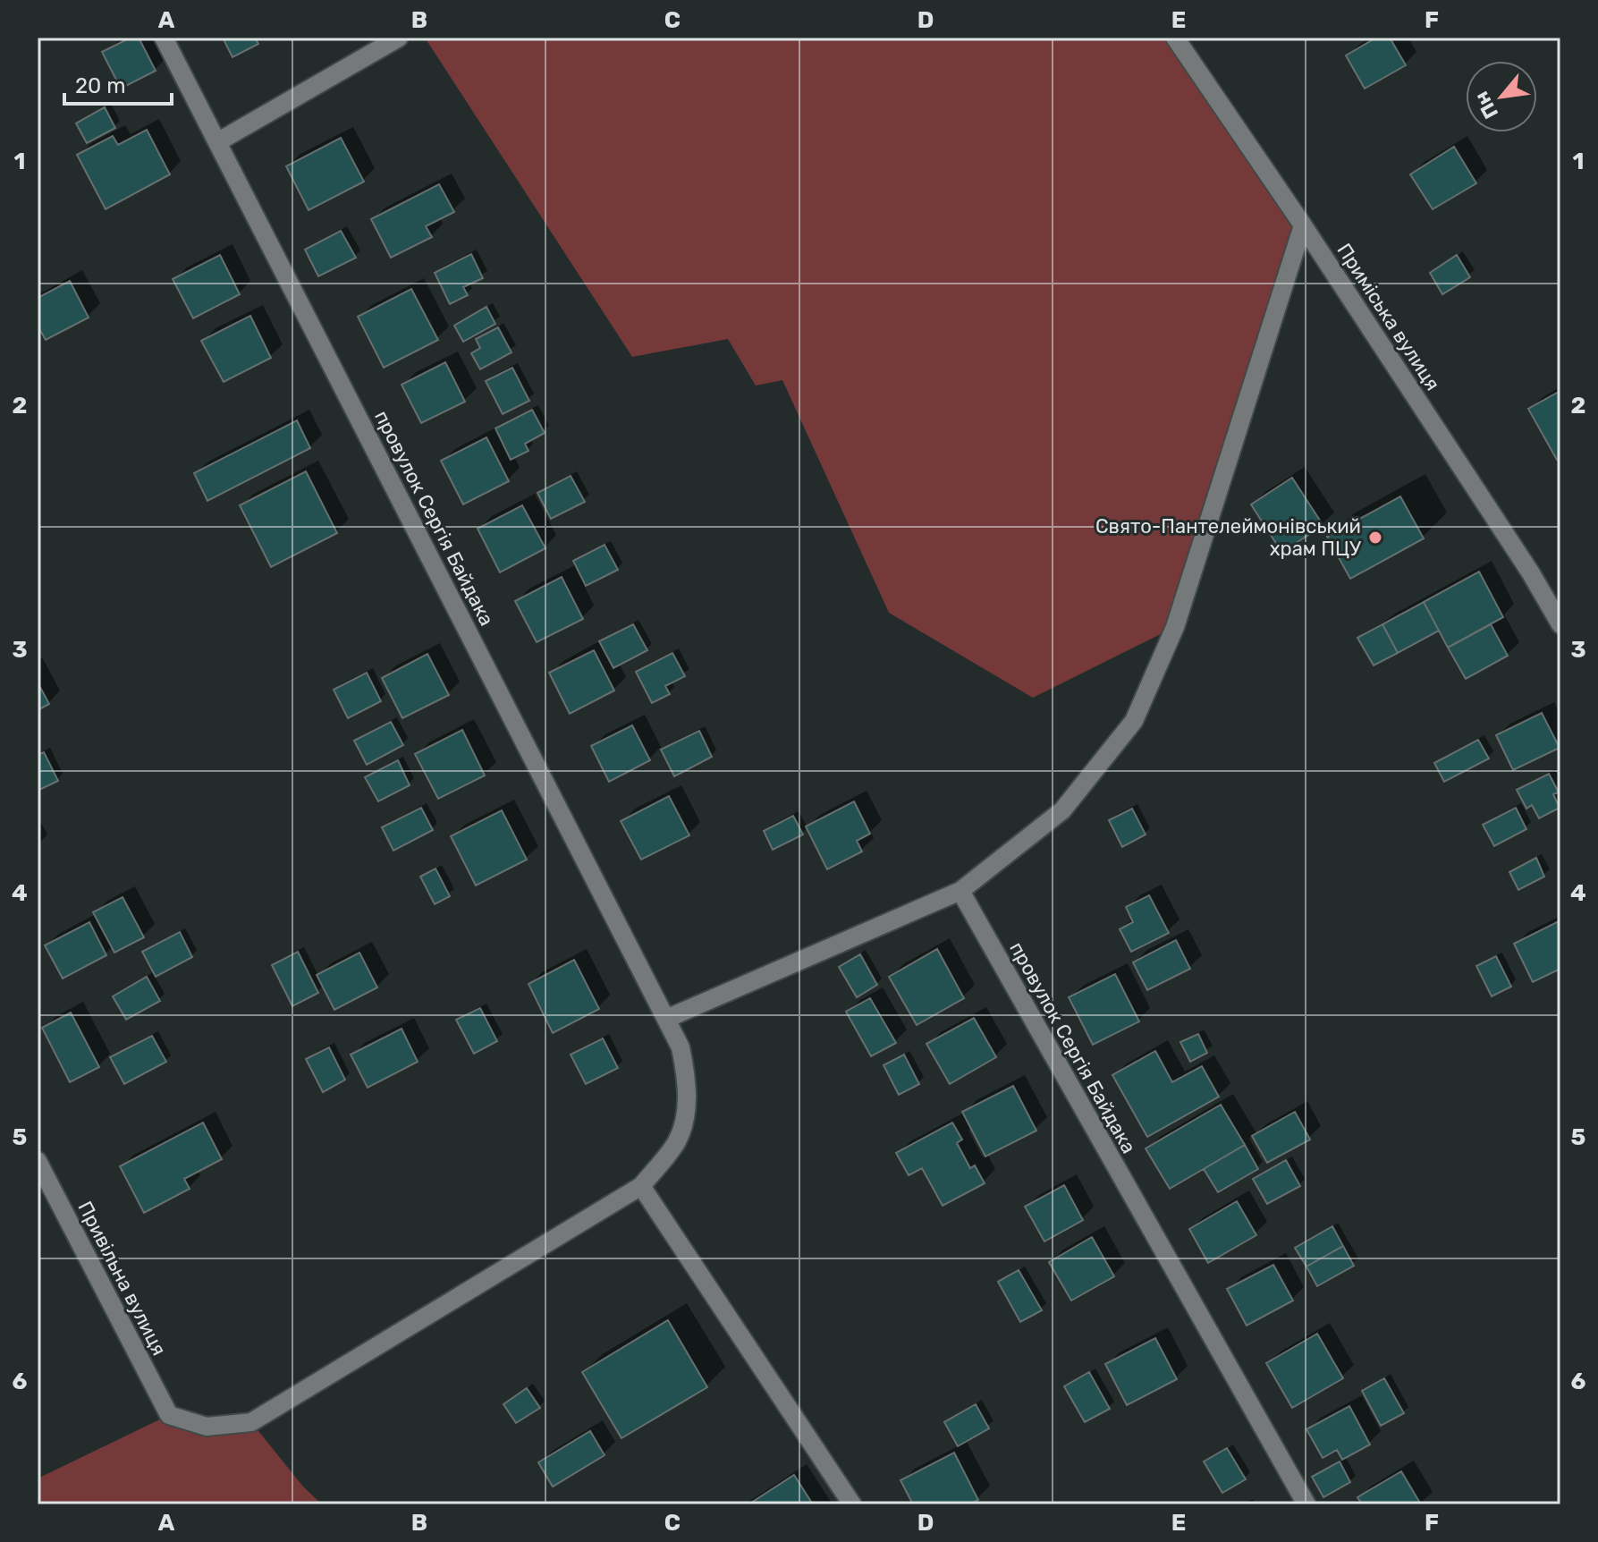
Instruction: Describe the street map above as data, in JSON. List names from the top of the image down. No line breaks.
{"streets":{"street":["Приміська вулиця","провулок Сергія Байдака","Привільна вулиця"]},"crossings":[["провулок Сергія Байдака","Привільна вулиця"]],"places":["Свято-Пантелеймонівський храм ПЦУ"],"scale_bar":"20 m","north":"bottom left","grid":{"columns":["A","B","C","D","E","F"],"rows":["1","2","3","4","5","6"]}}
